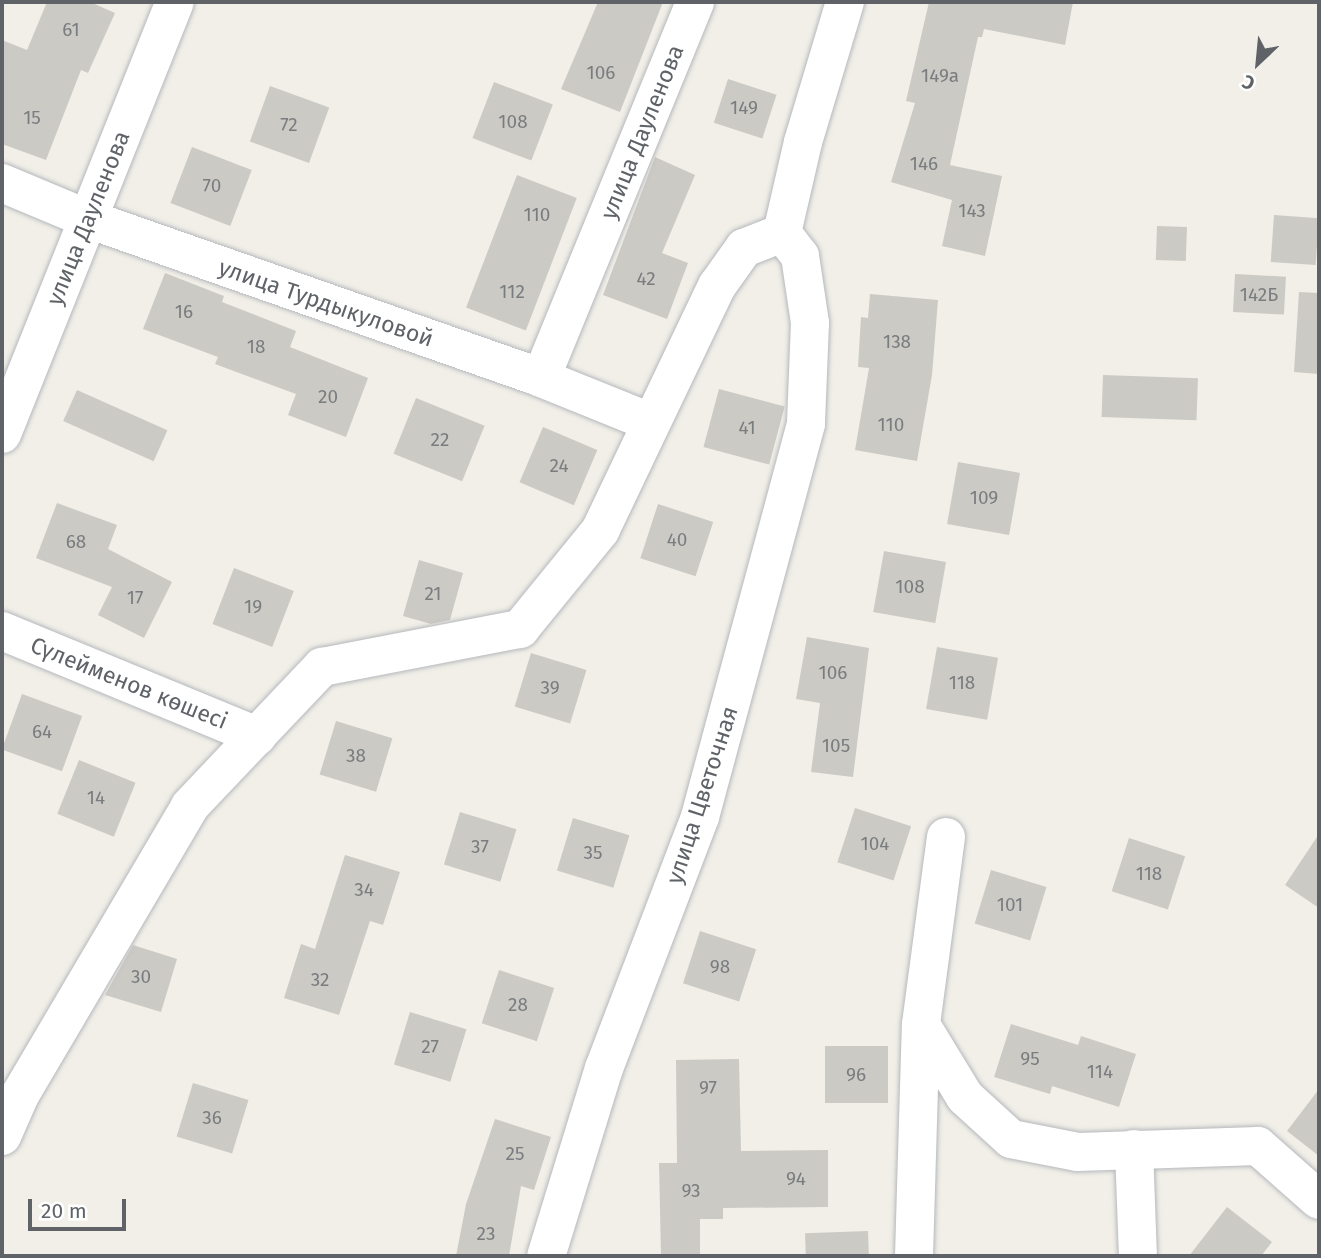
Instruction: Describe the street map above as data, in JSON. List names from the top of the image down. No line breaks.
{"streets":{"street":["улица Дауленова","улица Турдыкуловой","Сүлейменов көшесі","улица Цветочная"]},"crossings":[["улица Дауленова","улица Турдыкуловой"]],"house_numbers":["61","106","149а","149","15","108","72","146","70","143","110","42","112","142Б","16","138","18","20","110","41","22","24","109","40","68","108","21","17","19","106","118","39","64","105","38","14","104","37","35","118","34","101","98","30","32","28","27","95","114","96","97","36","25","94","93","23"],"scale_bar":"20 m","north":"bottom left"}
